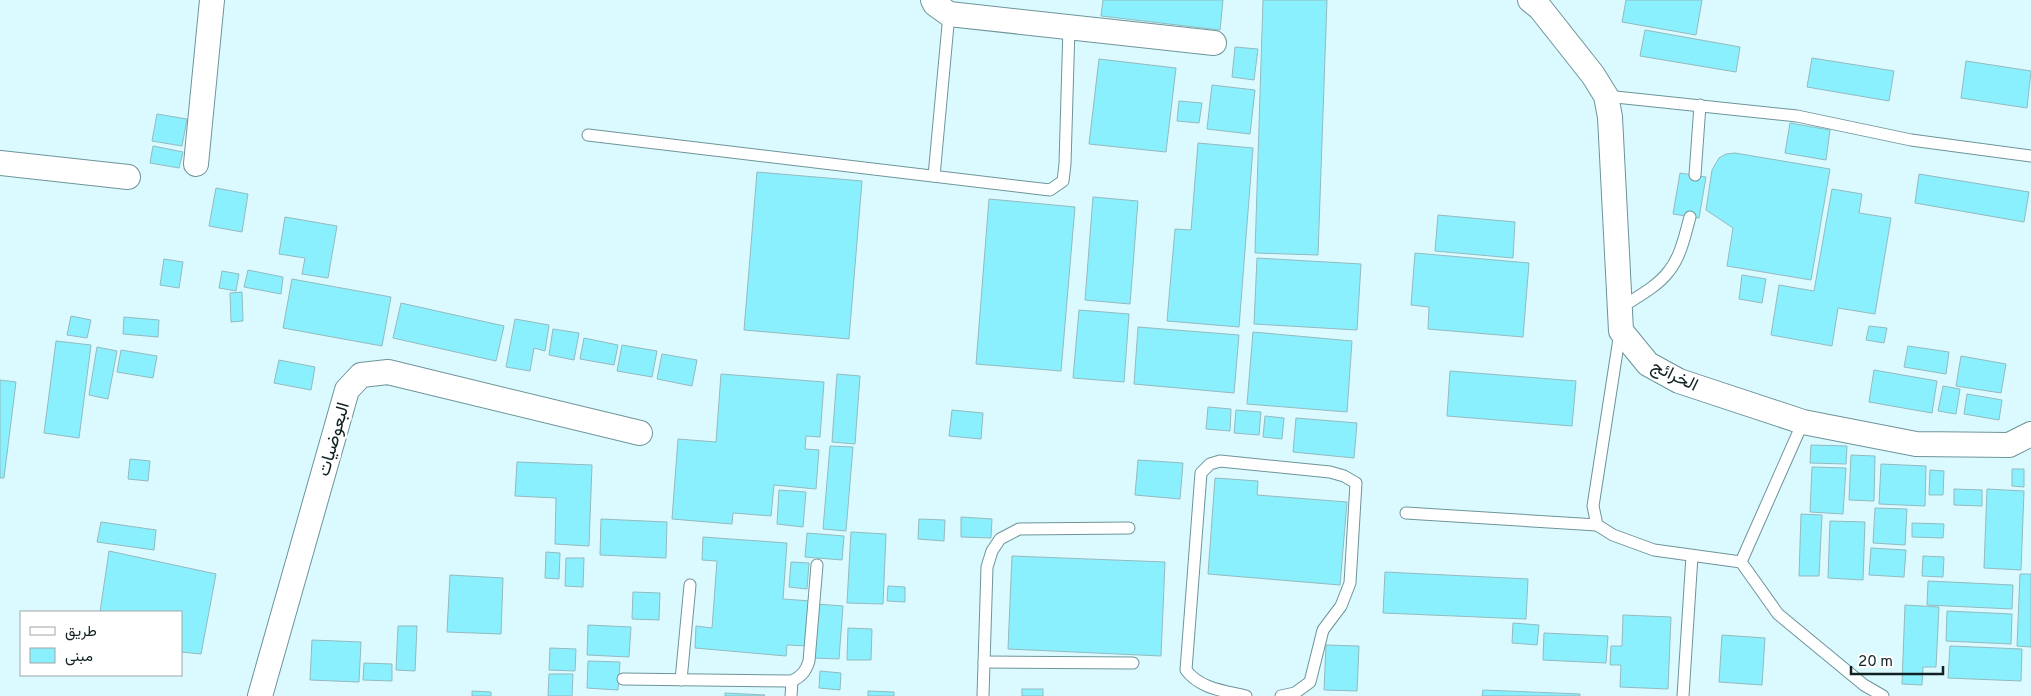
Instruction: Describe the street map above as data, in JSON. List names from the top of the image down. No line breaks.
{"streets":{"street":["الخرائج","البعوضيات"]},"legend":["طريق","مبنى"],"scale_bar":"20 m"}
